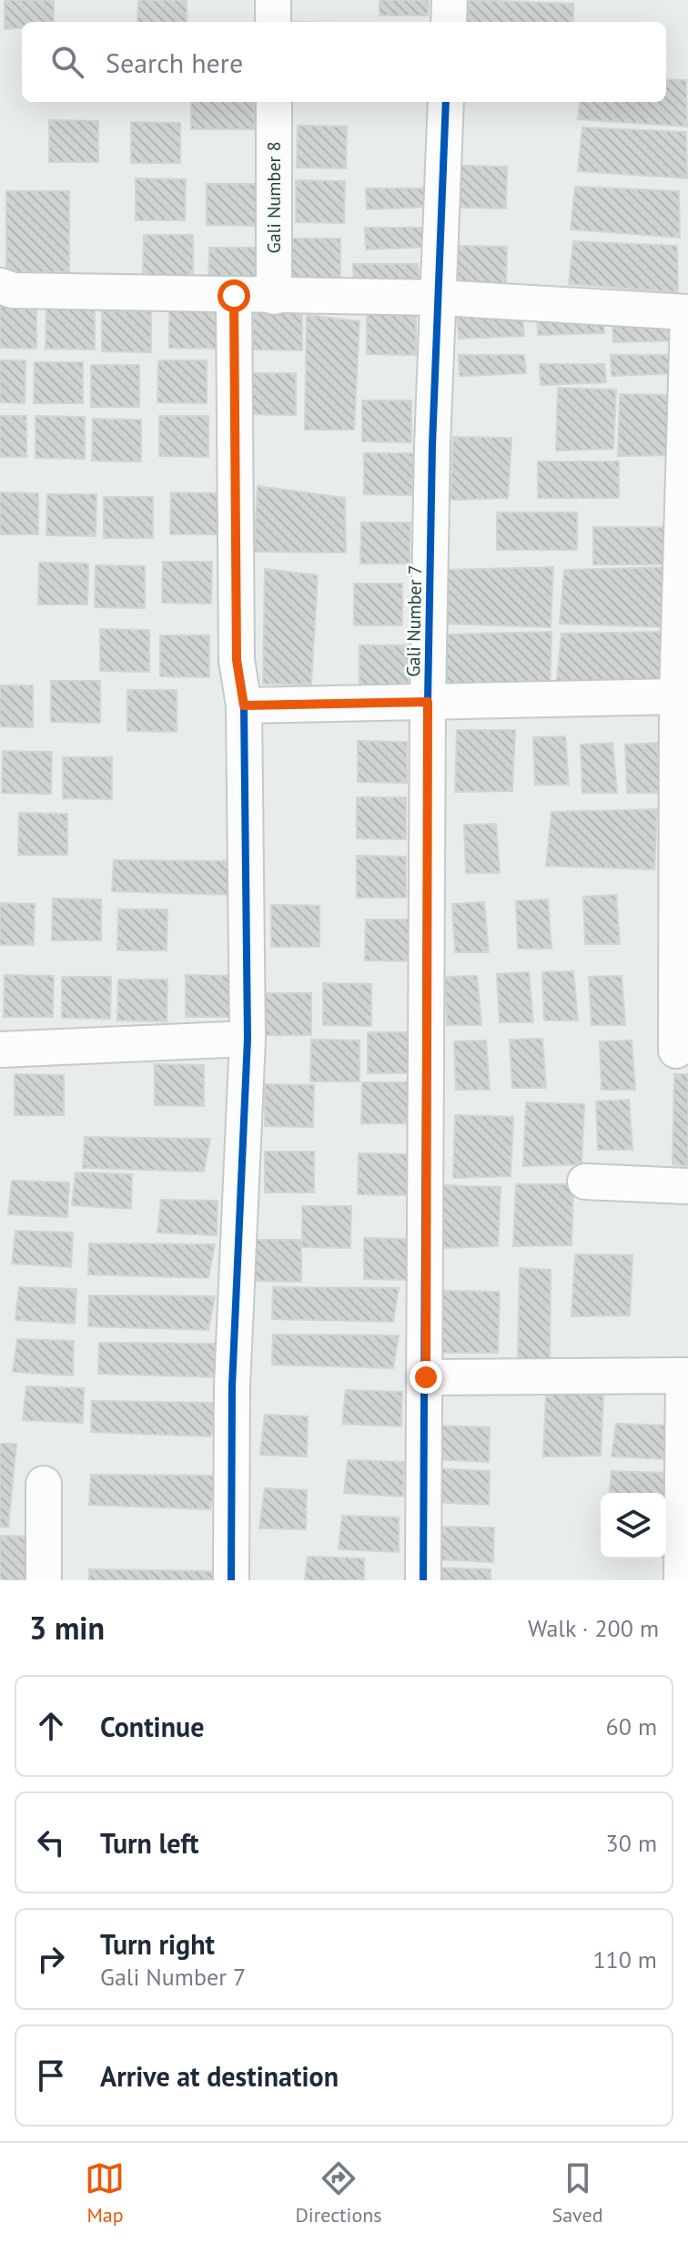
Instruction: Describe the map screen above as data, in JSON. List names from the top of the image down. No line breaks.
{"streets":{"street":["Gali Number 8","Gali Number 7"]},"page":{"search":"Search here","heading":["3 min","Walk · 200 m"],"list":[["Continue","60 m"],["Turn left","30 m"],["Turn right","Gali Number 7","110 m"],"Arrive at destination"],"nav":["Map","Directions","Saved"]}}
